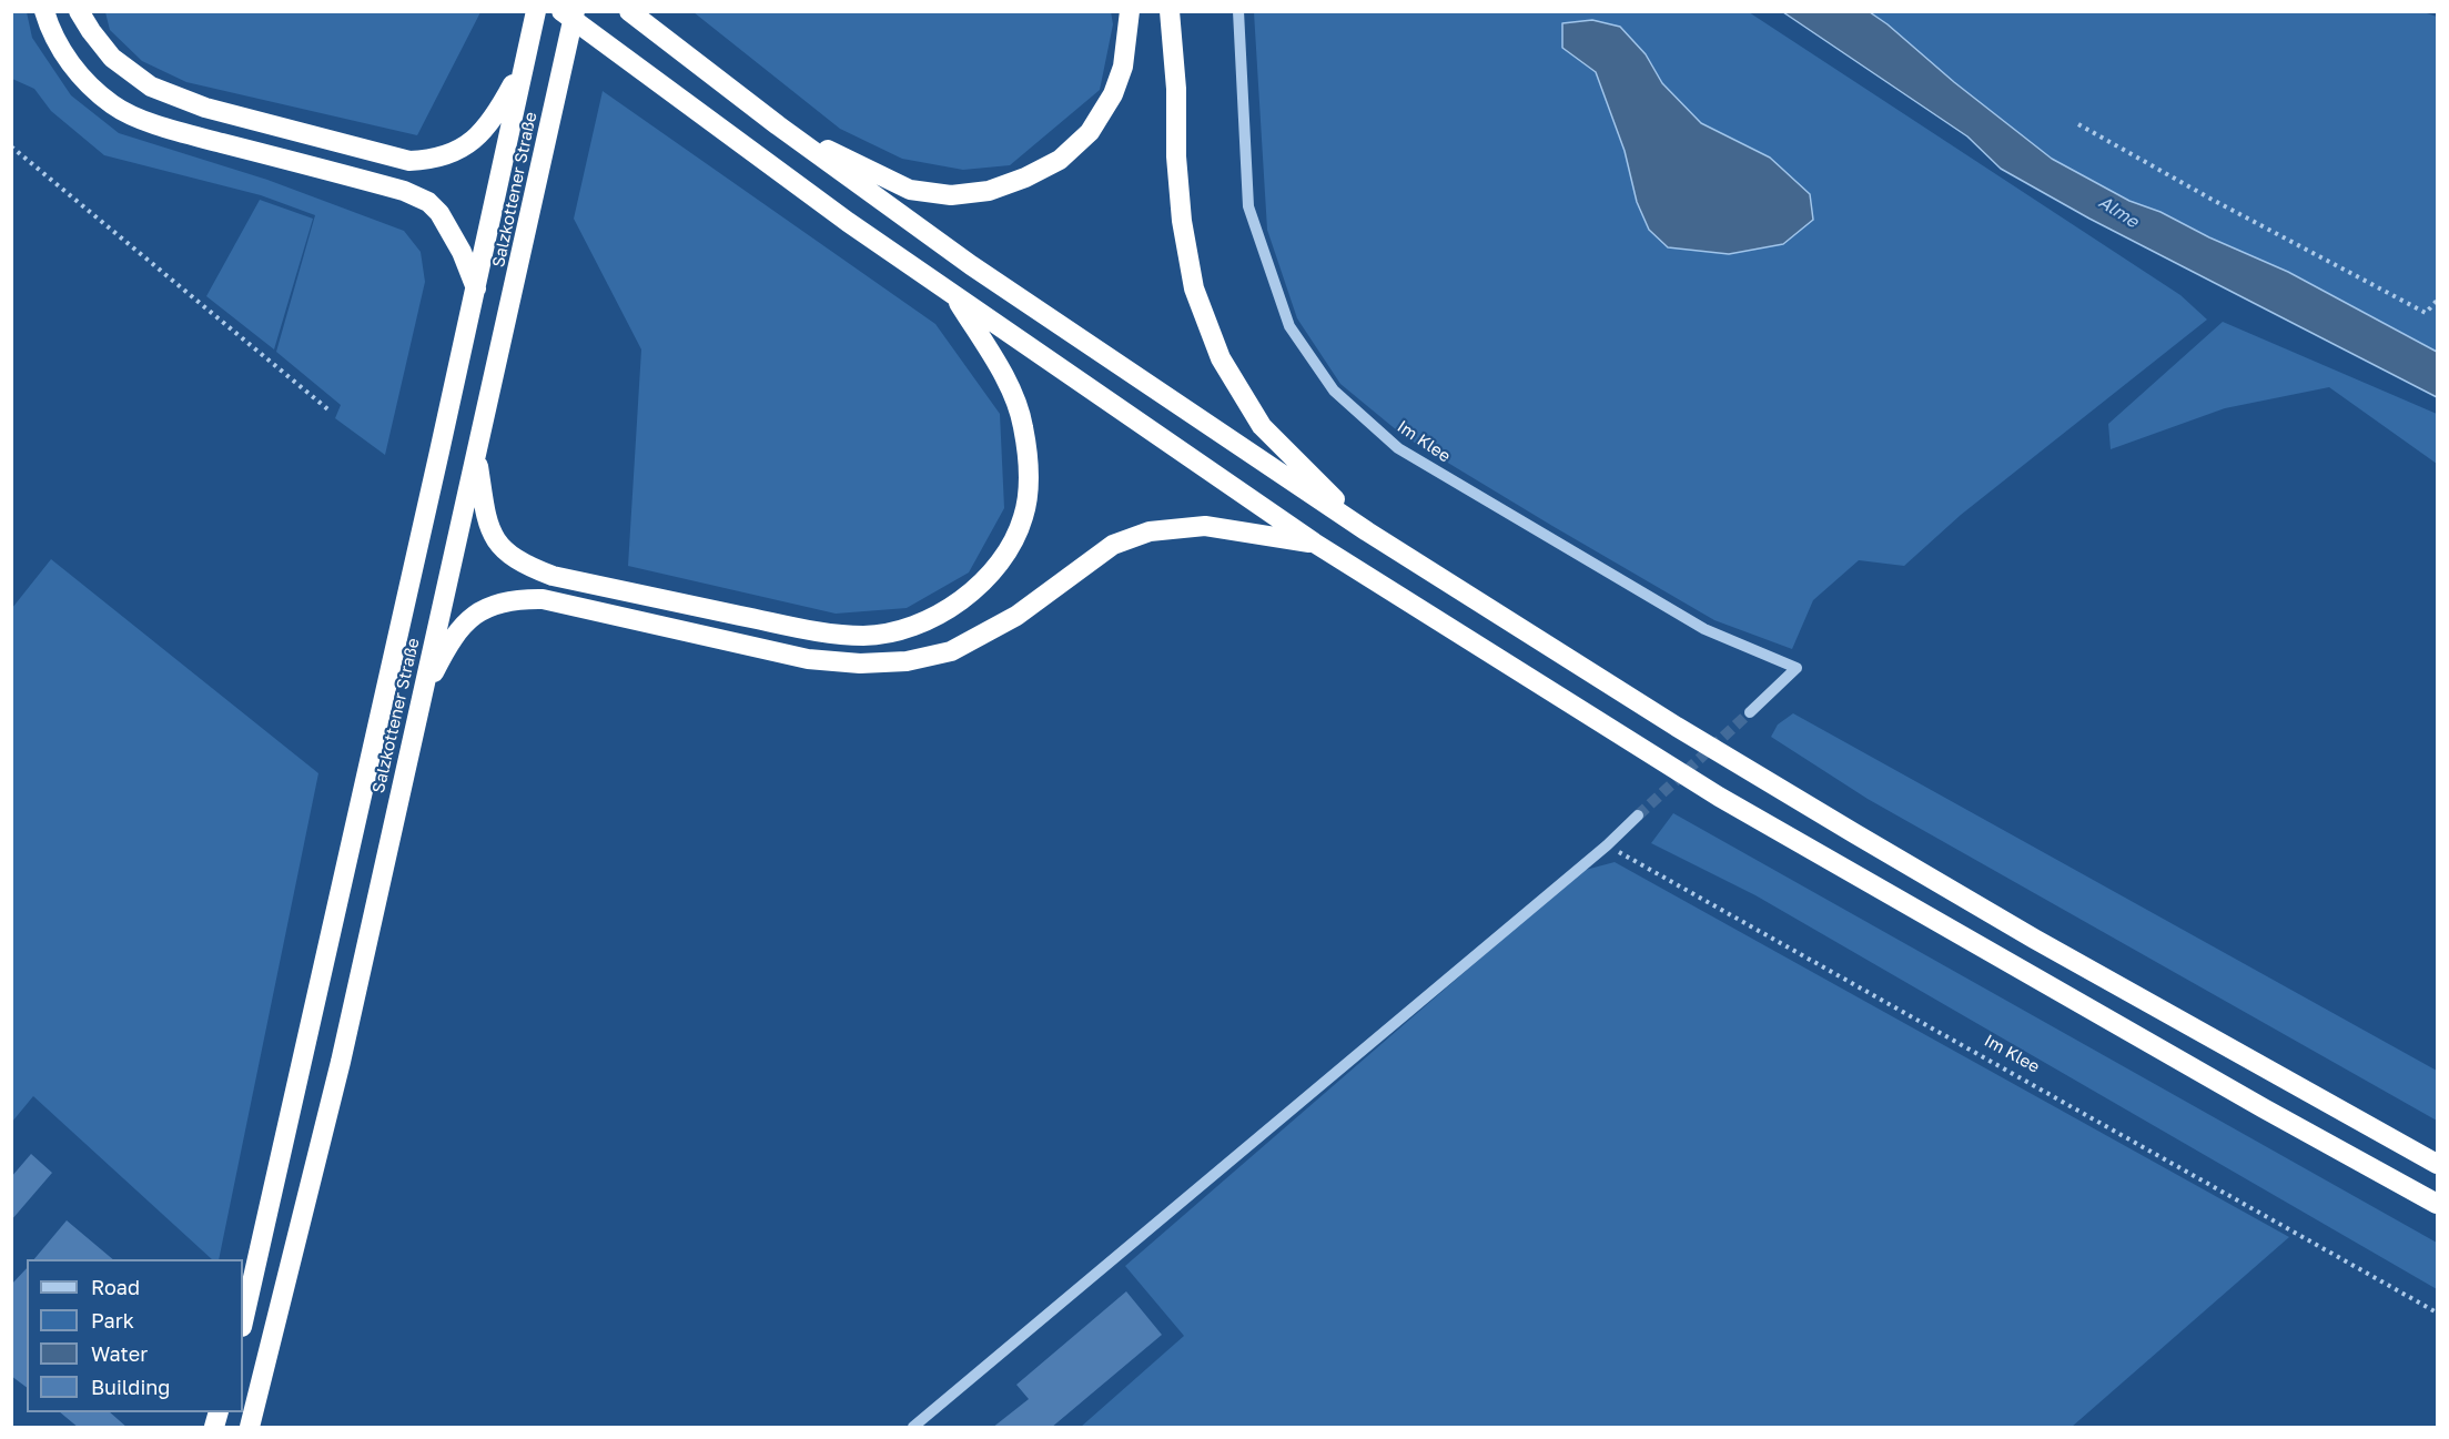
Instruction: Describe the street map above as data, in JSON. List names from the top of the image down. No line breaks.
{"streets":{"highway":["Salzkottener Straße"],"lane":["Im Klee"]},"water":["Alme"],"legend":["Road","Park","Water","Building"]}
